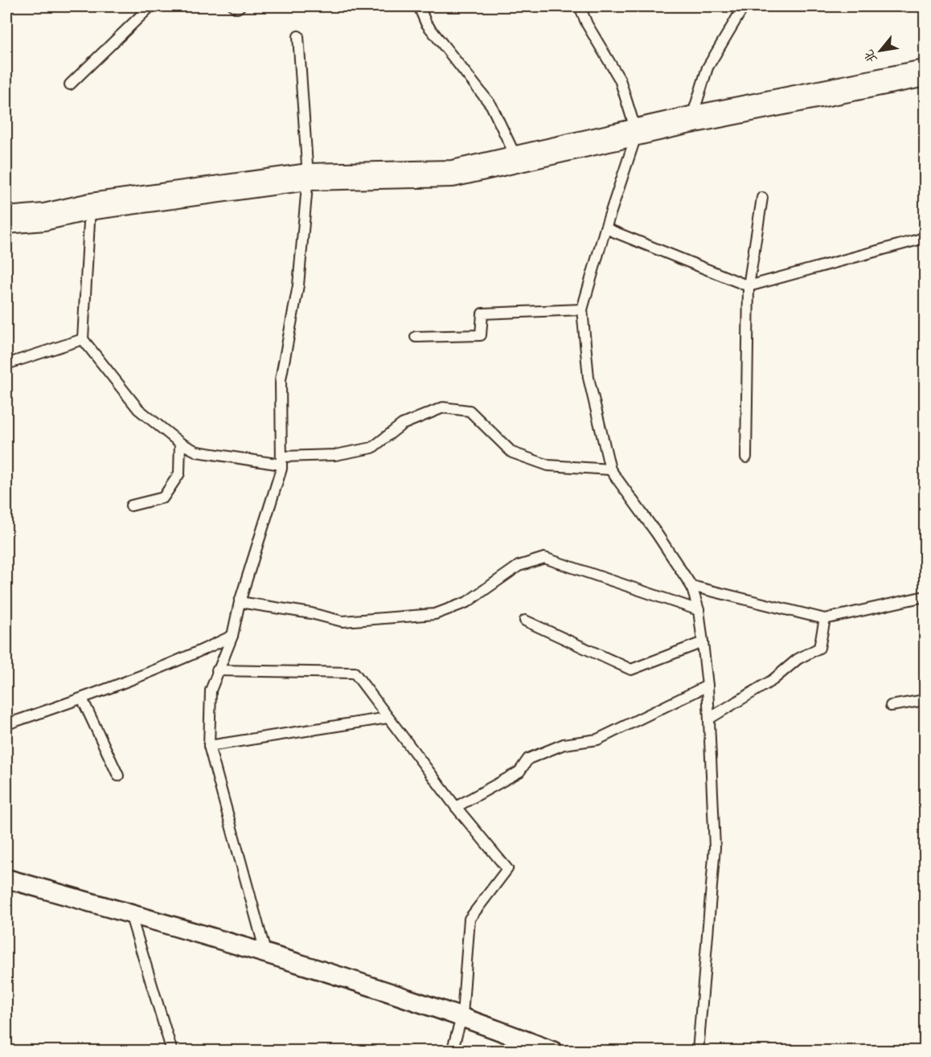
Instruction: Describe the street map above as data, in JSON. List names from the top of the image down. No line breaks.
{"north":"bottom left"}
